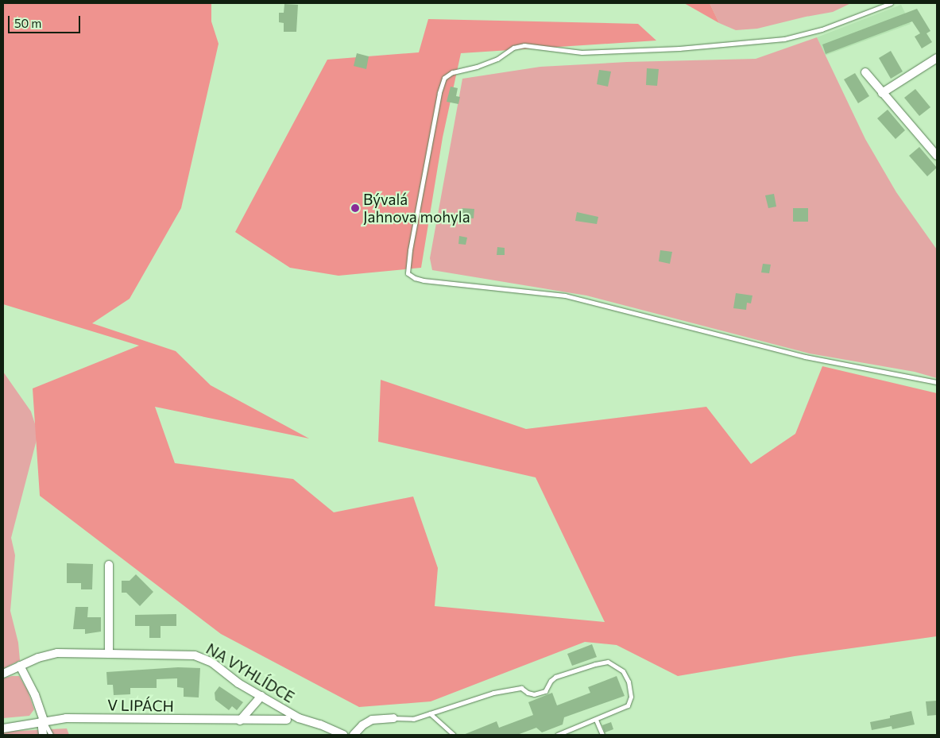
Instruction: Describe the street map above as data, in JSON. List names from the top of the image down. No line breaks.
{"streets":{"street":["NA VYHLÍDCE","V LIPÁCH"]},"places":["Bývalá Jahnova mohyla"],"scale_bar":"50 m"}
